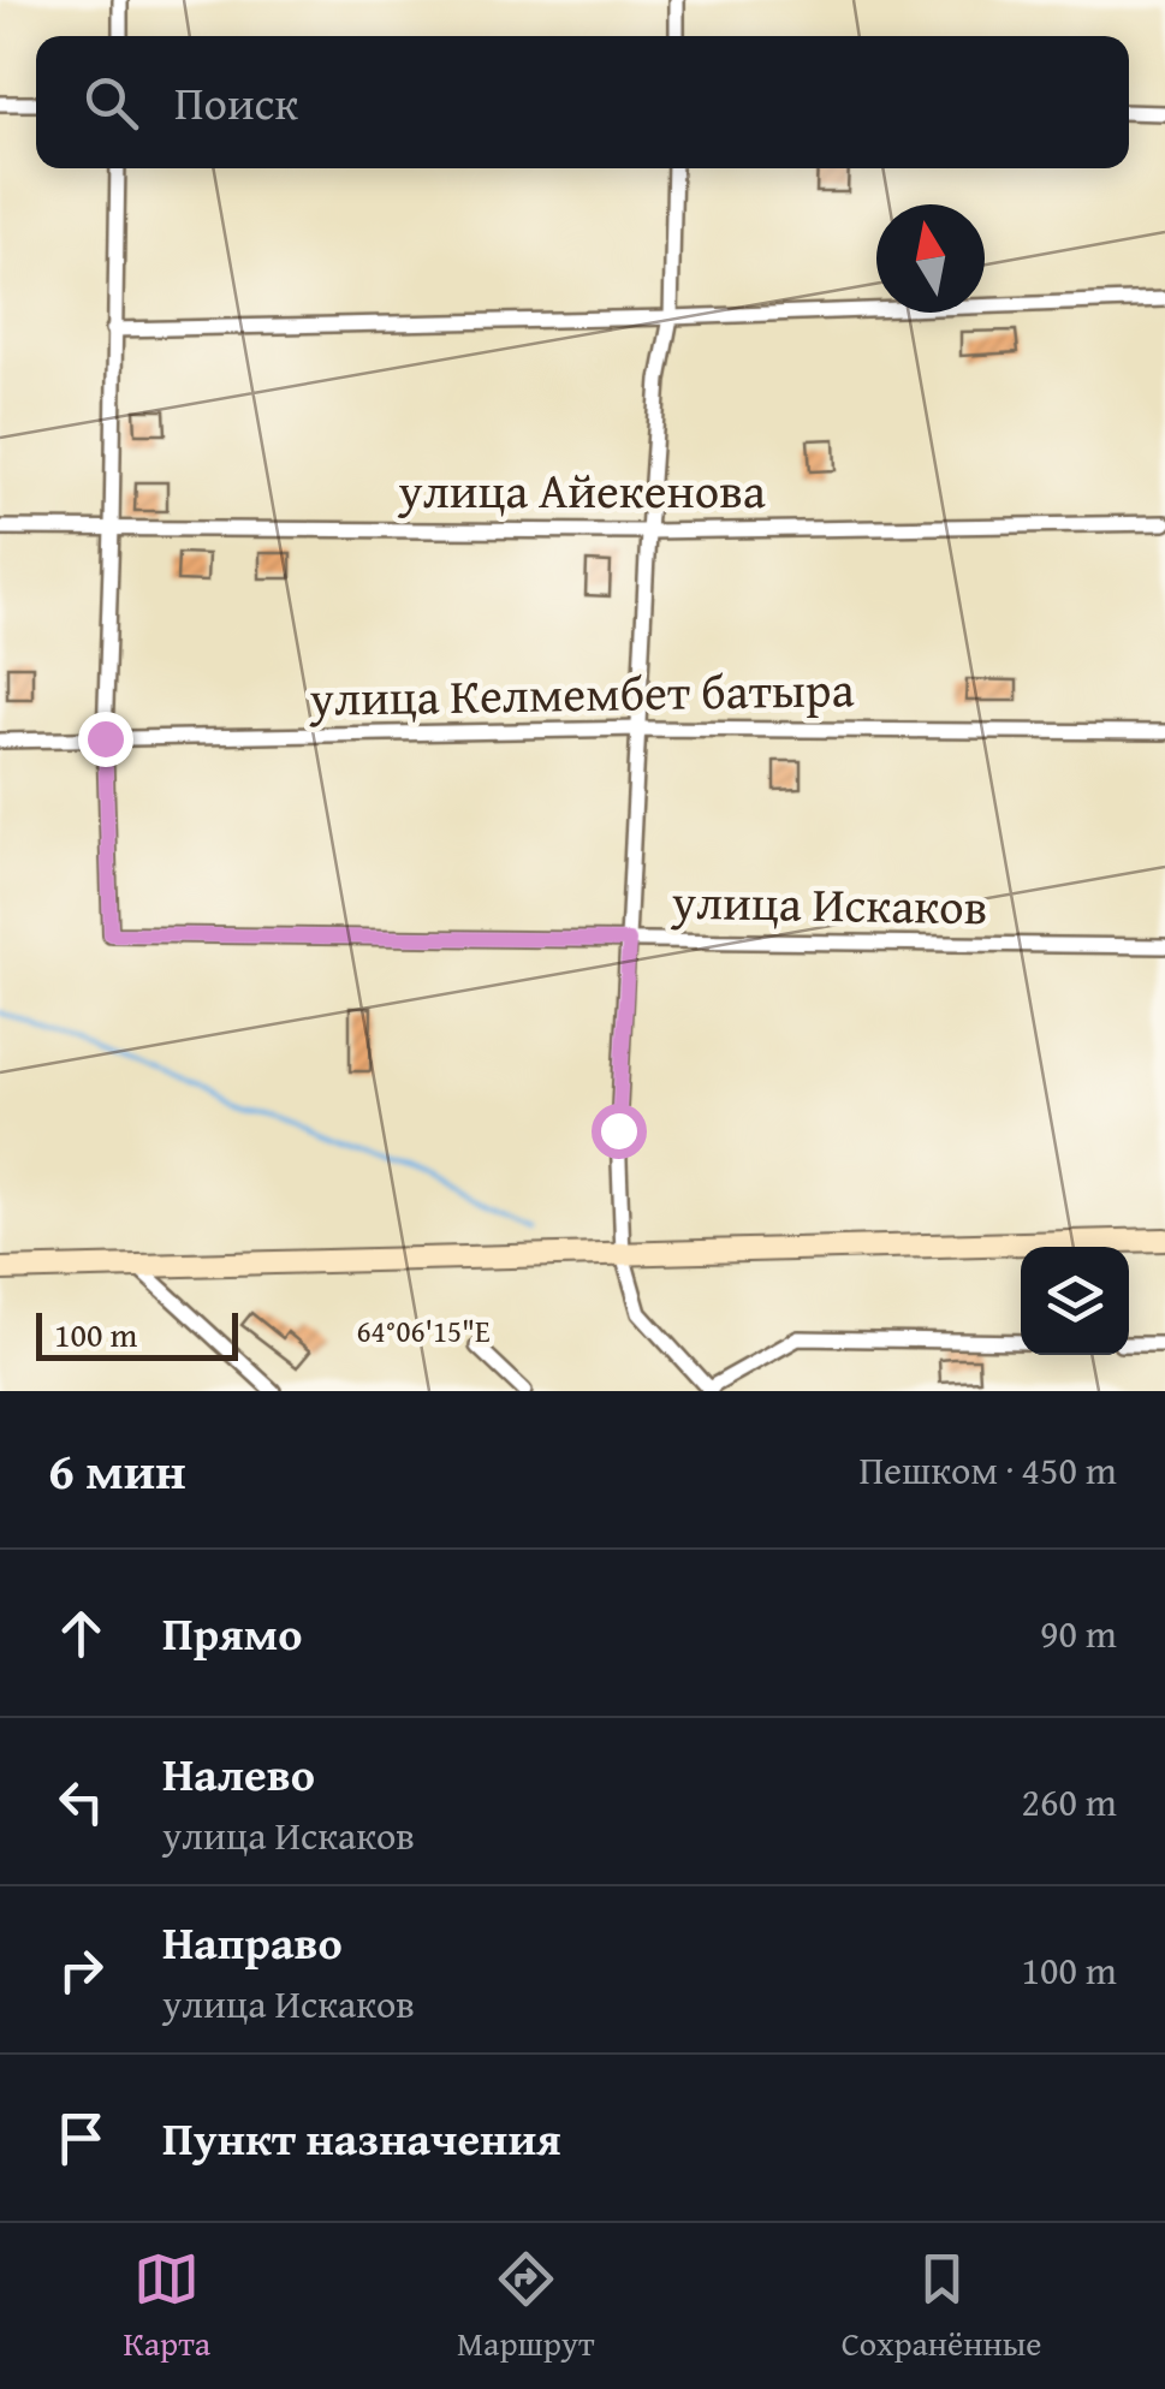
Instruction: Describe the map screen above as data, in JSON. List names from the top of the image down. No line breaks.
{"streets":{"street":["улица Айекенова","улица Келмембет батыра","улица Искаков"]},"crossings":[["улица Келмембет батыра","улица Искаков"]],"scale_bar":"100 m","north":"top","page":{"search":"Поиск","scale":"100 m","heading":["6 мин","Пешком · 450 m"],"list":[["Прямо","90 m"],["Налево","улица Искаков","260 m"],["Направо","улица Искаков","100 m"],"Пункт назначения"],"nav":["Карта","Маршрут","Сохранённые"]},"coordinates":["64°06'15\"E"]}
